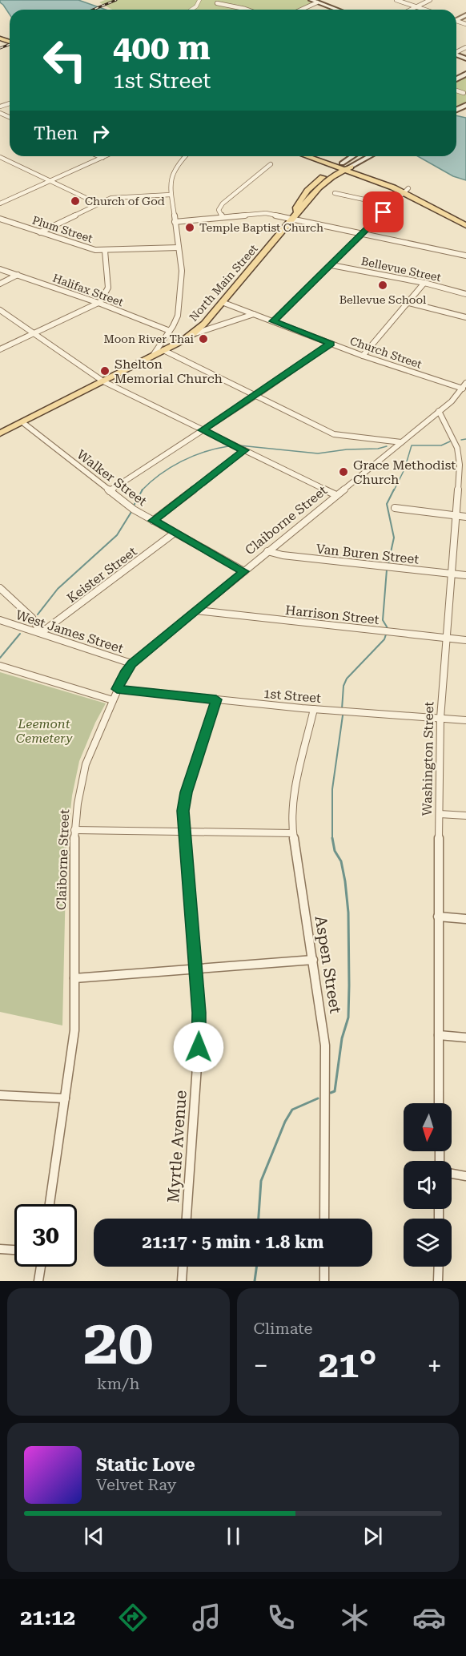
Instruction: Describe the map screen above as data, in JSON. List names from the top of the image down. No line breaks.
{"streets":{"main road":["North Main Street"],"street":["Plum Street","Bellevue Street","Halifax Street","Church Street","Walker Street","Claiborne Street","Van Buren Street","Keister Street","Harrison Street","West James Street","1st Street","Washington Street","Aspen Street","Myrtle Avenue"]},"crossings":[["North Main Street","Church Street"],["North Main Street","Walker Street"],["Church Street","Claiborne Street"],["Walker Street","Claiborne Street"],["Walker Street","Keister Street"],["Claiborne Street","Van Buren Street"],["Claiborne Street","Harrison Street"],["Claiborne Street","West James Street"],["Claiborne Street","1st Street"],["Claiborne Street","Washington Street"],["Van Buren Street","Washington Street"],["Keister Street","West James Street"],["Harrison Street","Washington Street"],["1st Street","Washington Street"],["1st Street","Aspen Street"],["1st Street","Myrtle Avenue"]],"parks":["Leemont Cemetery"],"places":["Church of God","Temple Baptist Church","Bellevue School","Moon River Thai","Shelton Memorial Church","Grace Methodist Church"],"north":"bottom","page":{"turn":["400 m","1st Street"],"then":"Then","limit":"30","trip":"21:17 · 5 min · 1.8 km","tile":[["20","km/h"],"Climate"],"heat":["−","21°","+"],"song":["Static Love","Velvet Ray"],"tabs":"21:12"}}
